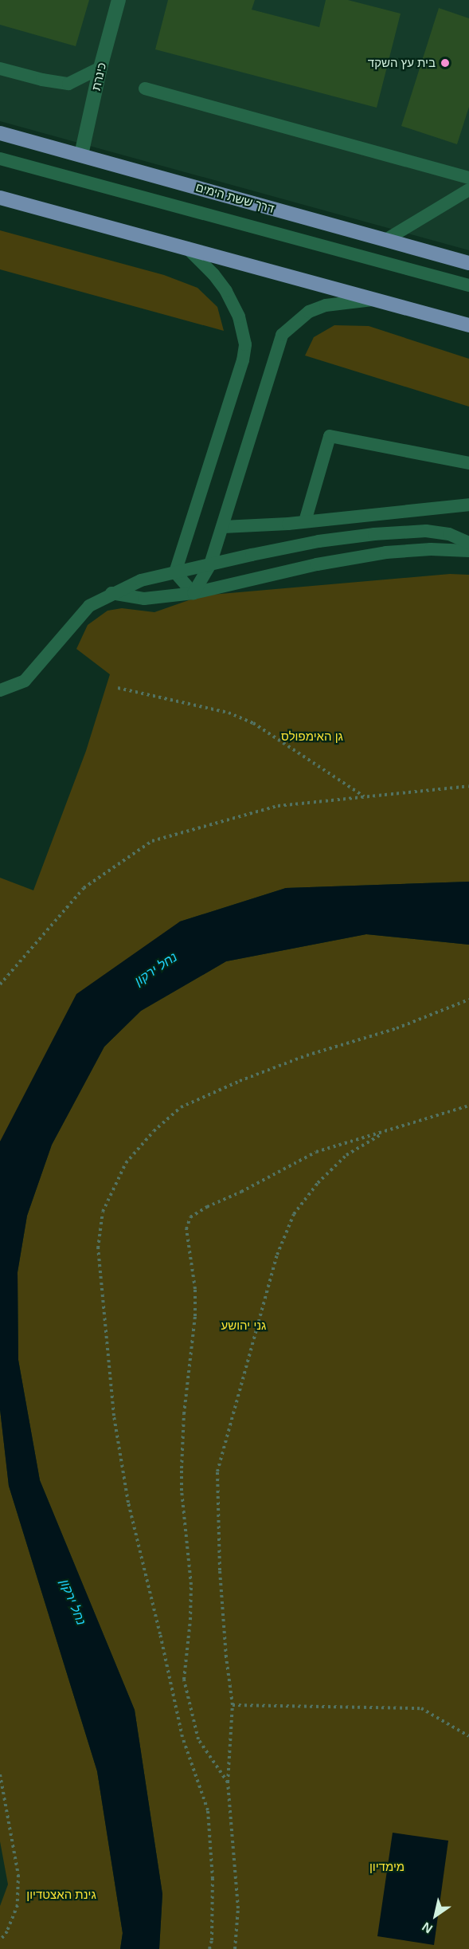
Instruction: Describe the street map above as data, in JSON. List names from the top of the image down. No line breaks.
{"streets":{"main road":["דרך ששת הימים"],"street":["כינרת"]},"crossings":[["כינרת","דרך ששת הימים"]],"water":["נחל ירקון"],"parks":["גן האימפולס","גני יהושע","מימדיון","גינת האצטדיון"],"places":["בית עץ השקד"],"north":"bottom left"}
